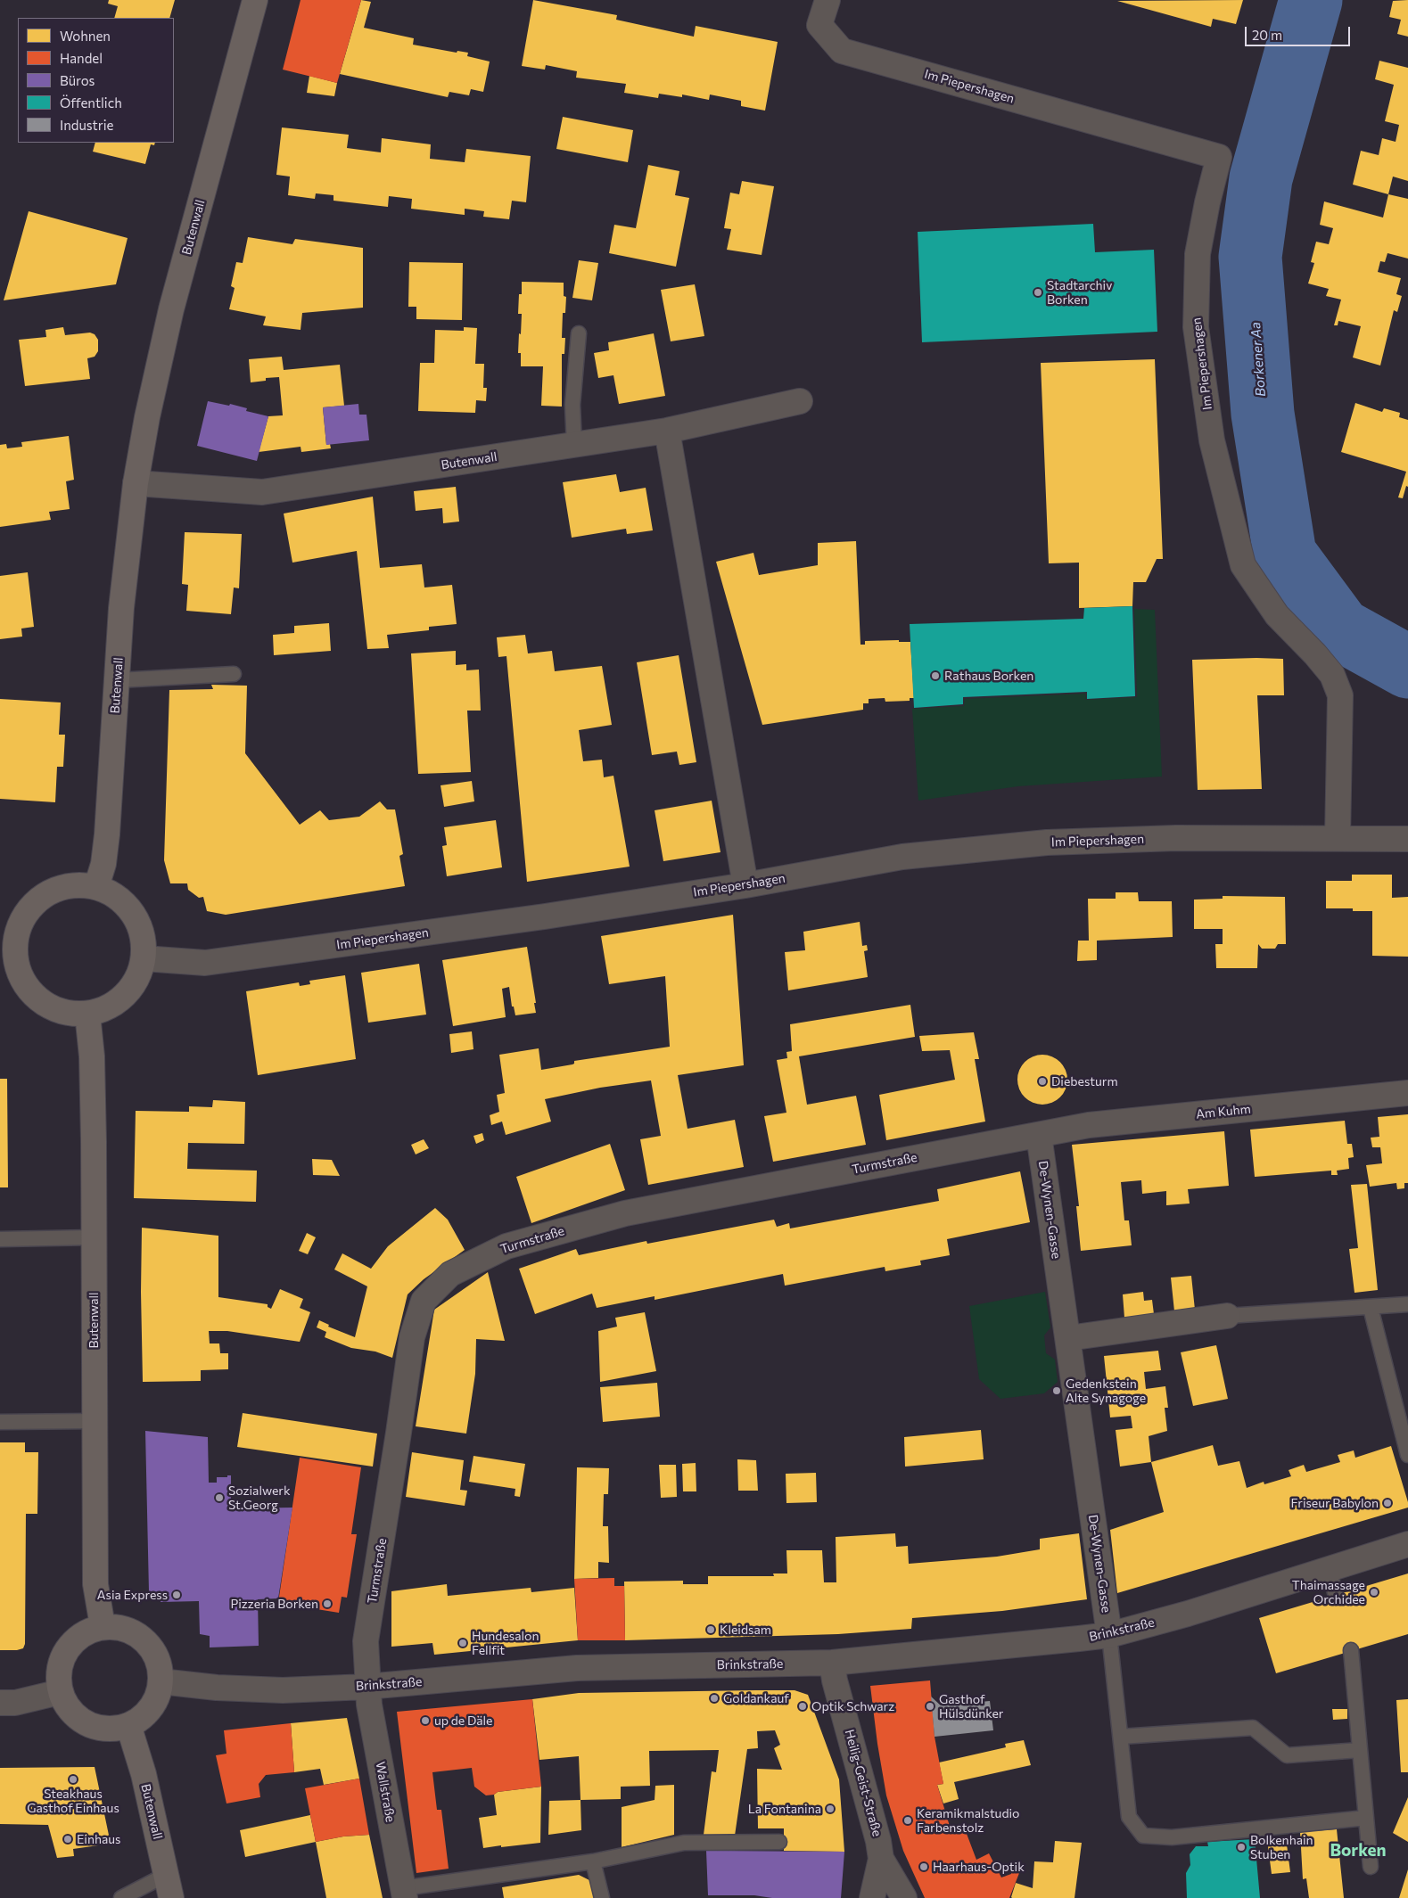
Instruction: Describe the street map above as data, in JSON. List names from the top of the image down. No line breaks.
{"streets":{"main road":["Butenwall"],"street":["Im Piepershagen","Am Kuhm","Turmstraße","De-Wynen-Gasse","Brinkstraße","Heilig-Geist-Straße","Wallstraße"]},"crossings":[["Im Piepershagen","Butenwall"],["Butenwall","Brinkstraße"],["Am Kuhm","Turmstraße"],["Am Kuhm","De-Wynen-Gasse"],["Turmstraße","De-Wynen-Gasse"],["Turmstraße","Brinkstraße"],["Turmstraße","Wallstraße"],["De-Wynen-Gasse","Brinkstraße"],["Brinkstraße","Heilig-Geist-Straße"],["Brinkstraße","Wallstraße"]],"districts":["Borken"],"water":["Borkener Aa"],"places":["Stadtarchiv Borken","Rathaus Borken","Diebesturm","Gedenkstein Alte Synagoge","Sozialwerk St.Georg","Friseur Babylon","Thaimassage Orchidee","Asia Express","Pizzeria Borken","Kleidsam","Hundesalon Fellfit","Goldankauf","Optik Schwarz","Gasthof Hülsdünker","up de Däle","Steakhaus Gasthof Einhaus","La Fontanina","Keramikmalstudio Farbenstolz","Einhaus","Bolkenhain Stuben","Haarhaus-Optik"],"legend":["Wohnen","Handel","Büros","Öffentlich","Industrie"],"scale_bar":"20 m"}
